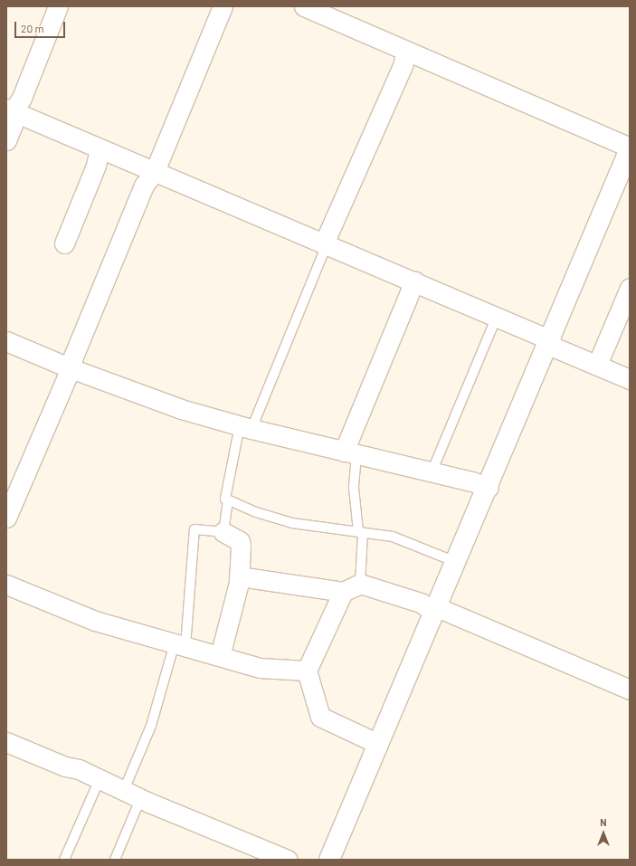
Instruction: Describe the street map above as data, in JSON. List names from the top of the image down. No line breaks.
{"scale_bar":"20 m","north":"top"}
